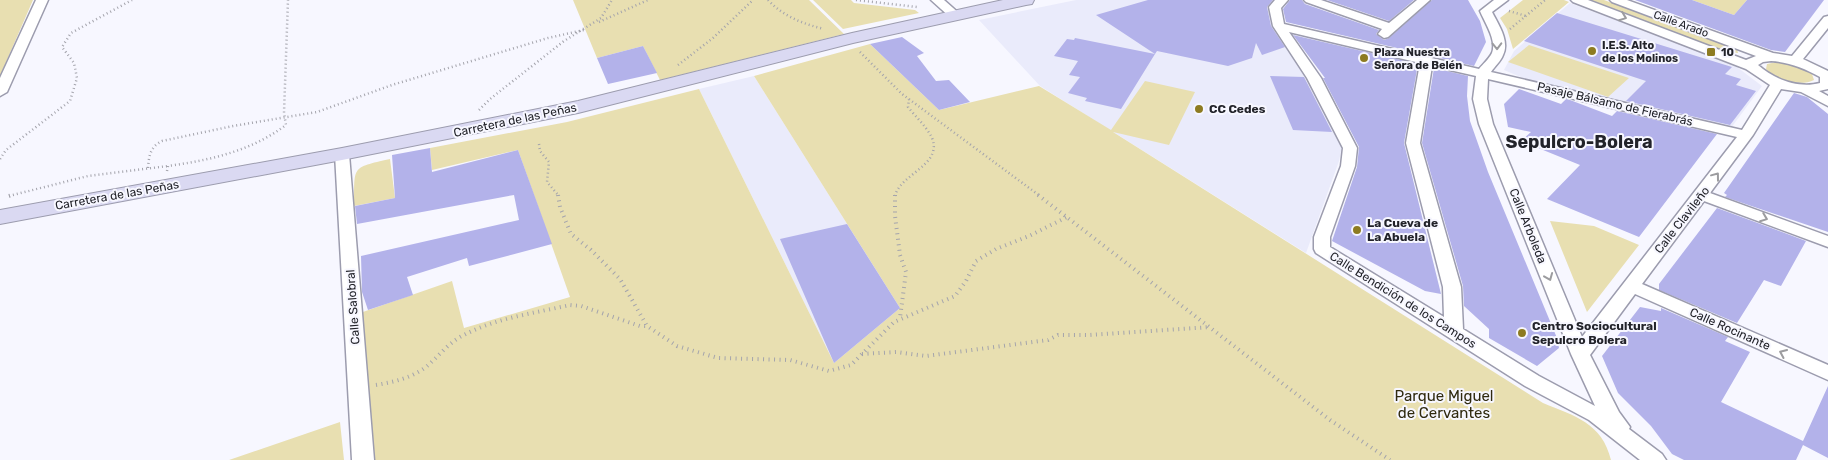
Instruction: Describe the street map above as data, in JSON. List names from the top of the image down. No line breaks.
{"streets":{"main road":["Carretera de las Peñas"],"street":["Calle Arado","Pasaje Bálsamo de Fierabrás","Calle Clavileño","Calle Arboleda","Calle Bendición de los Campos","Calle Salobral","Calle Rocinante"]},"crossings":[["Pasaje Bálsamo de Fierabrás","Calle Clavileño"],["Pasaje Bálsamo de Fierabrás","Calle Arboleda"],["Pasaje Bálsamo de Fierabrás","Calle Bendición de los Campos"],["Carretera de las Peñas","Calle Salobral"],["Calle Clavileño","Calle Arboleda"],["Calle Clavileño","Calle Rocinante"],["Calle Arboleda","Calle Bendición de los Campos"]],"districts":["Sepulcro-Bolera"],"parks":["Parque Miguel de Cervantes"],"places":{"other":["I.E.S. Alto de los Molinos","Plaza Nuestra Señora de Belén","CC Cedes","La Cueva de La Abuela","Centro Sociocultural Sepulcro Bolera"],"transit":["10"]}}
